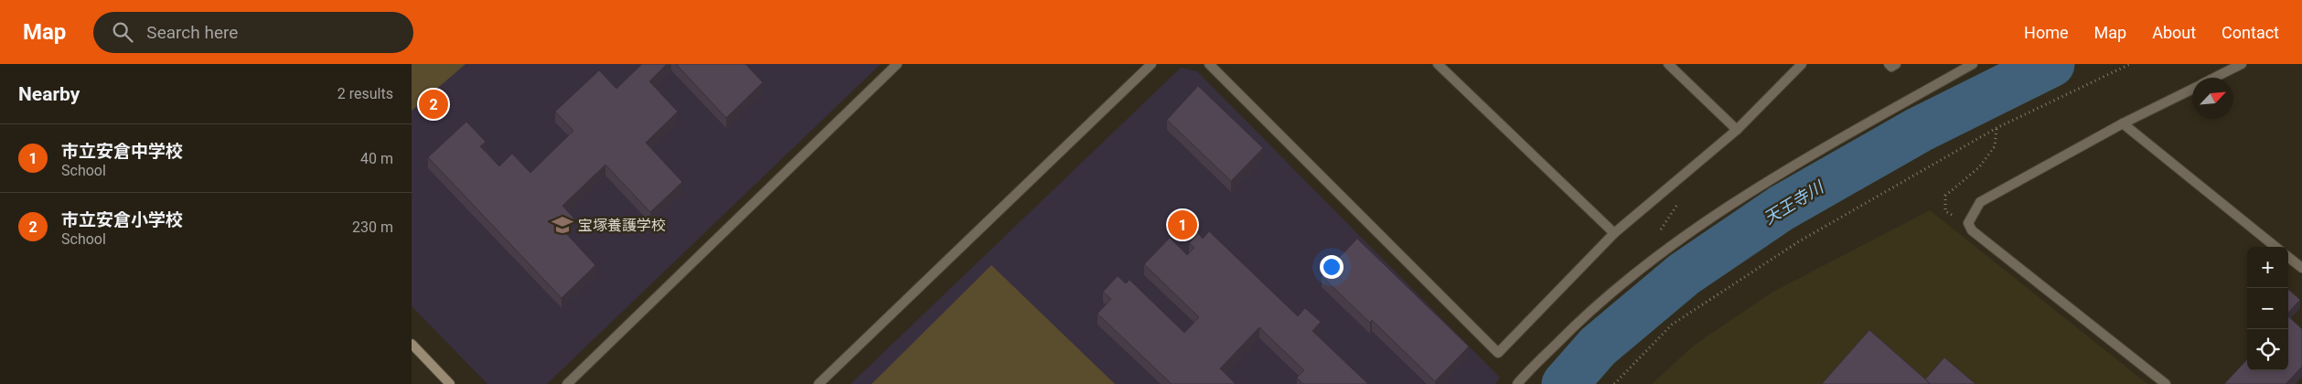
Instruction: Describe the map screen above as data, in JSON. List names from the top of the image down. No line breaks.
{"water":["天王寺川"],"places":{"school or university":["宝塚養護学校"]},"north":"top right","page":{"header":"Map","search":"Search here","nav":["Home","Map","About","Contact"],"heading":["Nearby","2 results"],"pins":["2","1"],"list":[{"mark":"1","name":"市立安倉中学校","note":"School","value":"40 m"},{"mark":"2","name":"市立安倉小学校","note":"School","value":"230 m"}],"map_buttons":["+","−"]}}
